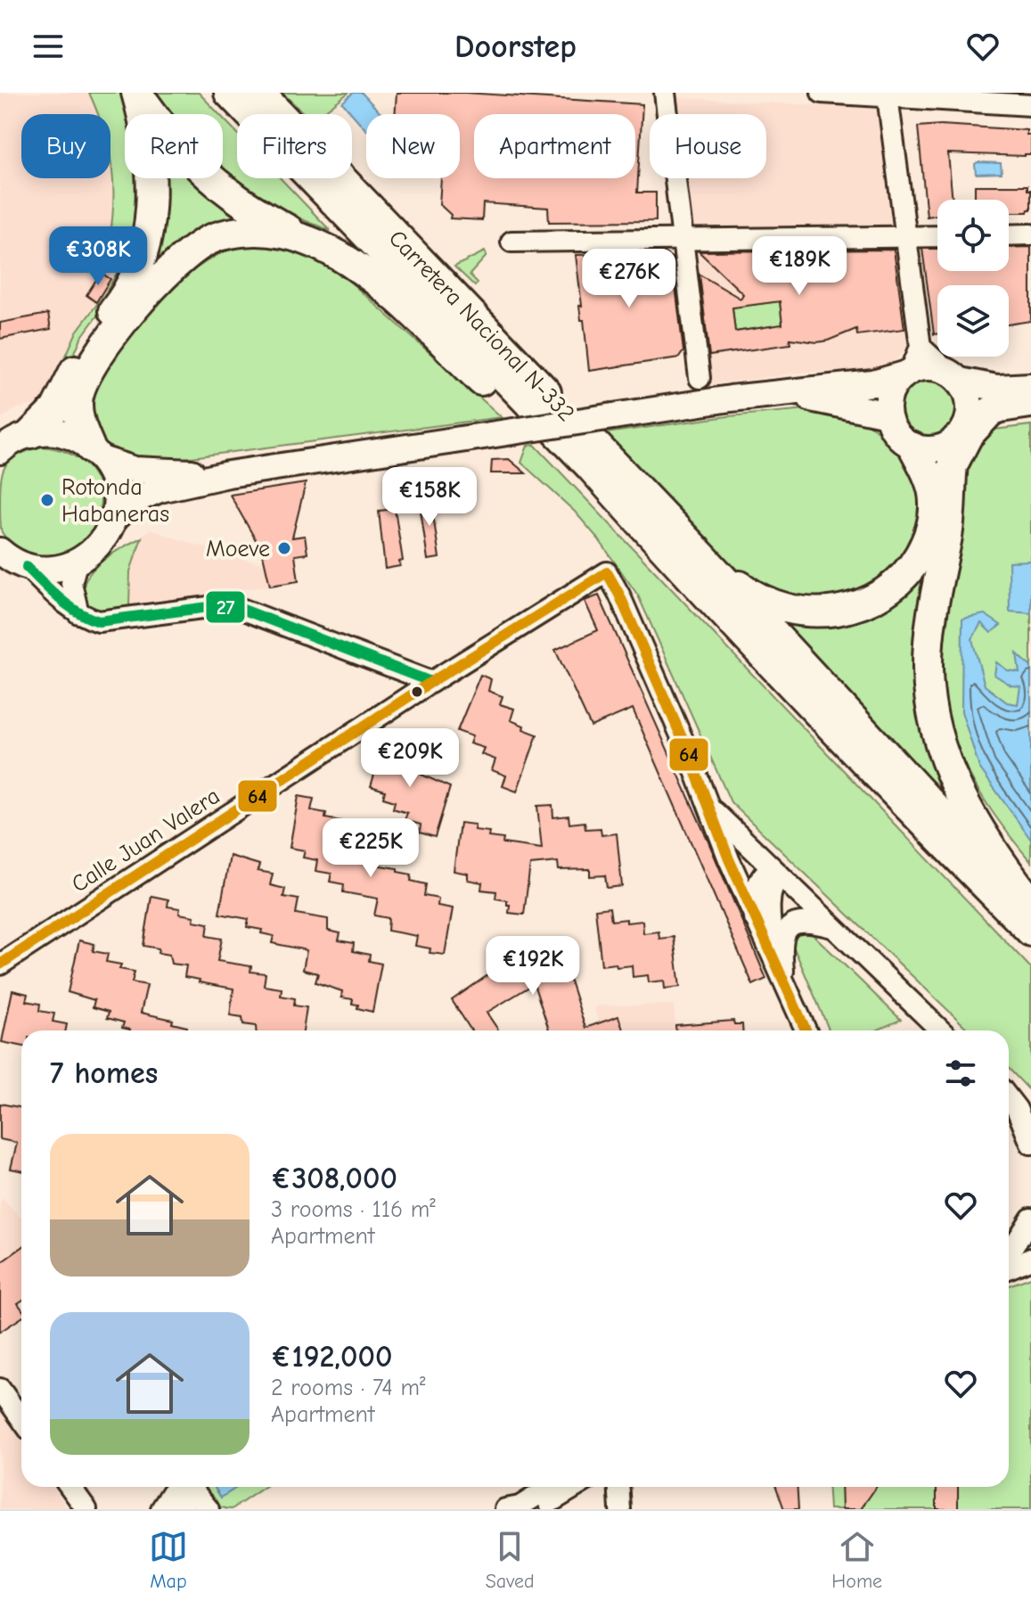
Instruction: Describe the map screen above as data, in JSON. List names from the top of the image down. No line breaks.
{"streets":{"highway":["Carretera Nacional N-332"],"street":["Calle Juan Valera"]},"places":["Rotonda Habaneras","Moeve"],"lines":["transit line 27","transit line 64"],"page":{"header":"Doorstep","chip":["Buy","Rent","Filters","New","Apartment","House"],"price":["€308K","€189K","€276K","€158K","€209K","€225K","€192K"],"heading":"7 homes","list":[{"name":"€308,000","note":"3 rooms · 116 m² · Apartment"},{"name":"€192,000","note":"2 rooms · 74 m² · Apartment"}],"tabs":["Map","Saved","Home"]}}
